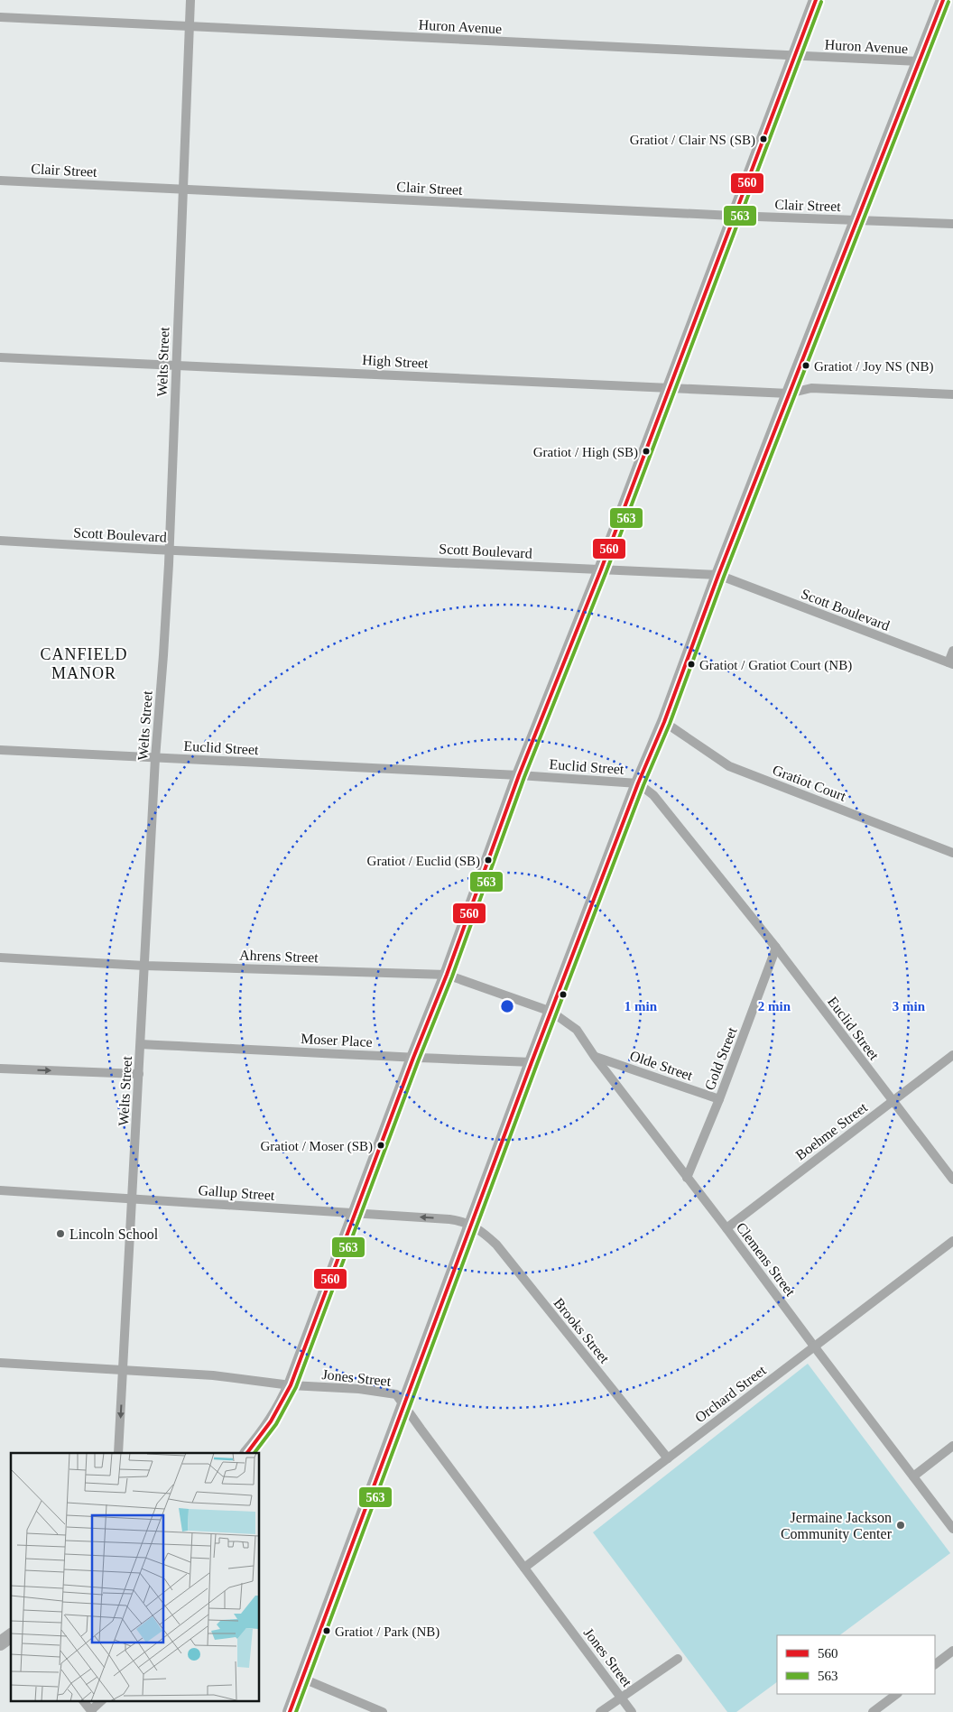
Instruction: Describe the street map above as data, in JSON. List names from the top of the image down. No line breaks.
{"streets":{"street":["Huron Avenue","Clair Street","High Street","Welts Street","Scott Boulevard","Euclid Street","Gratiot Court","Ahrens Street","Moser Place","Gold Street","Olde Street","Boehme Street","Gallup Street","Clemens Street","Brooks Street","Jones Street","Orchard Street"]},"crossings":[["Huron Avenue","Welts Street"],["Clair Street","Welts Street"],["High Street","Welts Street"],["Welts Street","Scott Boulevard"],["Welts Street","Euclid Street"],["Welts Street","Ahrens Street"],["Welts Street","Moser Place"],["Welts Street","Gallup Street"],["Welts Street","Jones Street"],["Euclid Street","Gold Street"],["Euclid Street","Boehme Street"],["Ahrens Street","Clemens Street"],["Gold Street","Olde Street"],["Gold Street","Clemens Street"],["Olde Street","Clemens Street"],["Boehme Street","Clemens Street"],["Gallup Street","Brooks Street"],["Clemens Street","Orchard Street"],["Brooks Street","Orchard Street"],["Jones Street","Orchard Street"]],"districts":["CANFIELD MANOR"],"places":["Gratiot / Clair NS (SB)","Gratiot / Joy NS (NB)","Gratiot / High (SB)","Gratiot / Gratiot Court (NB)","Gratiot / Euclid (SB)","Gratiot / Moser (SB)","Lincoln School","Jermaine Jackson Community Center","Gratiot / Park (NB)"],"lines":["transit line 560","transit line 563"],"legend":["560","563"],"rings":["1 min","2 min","3 min"]}
